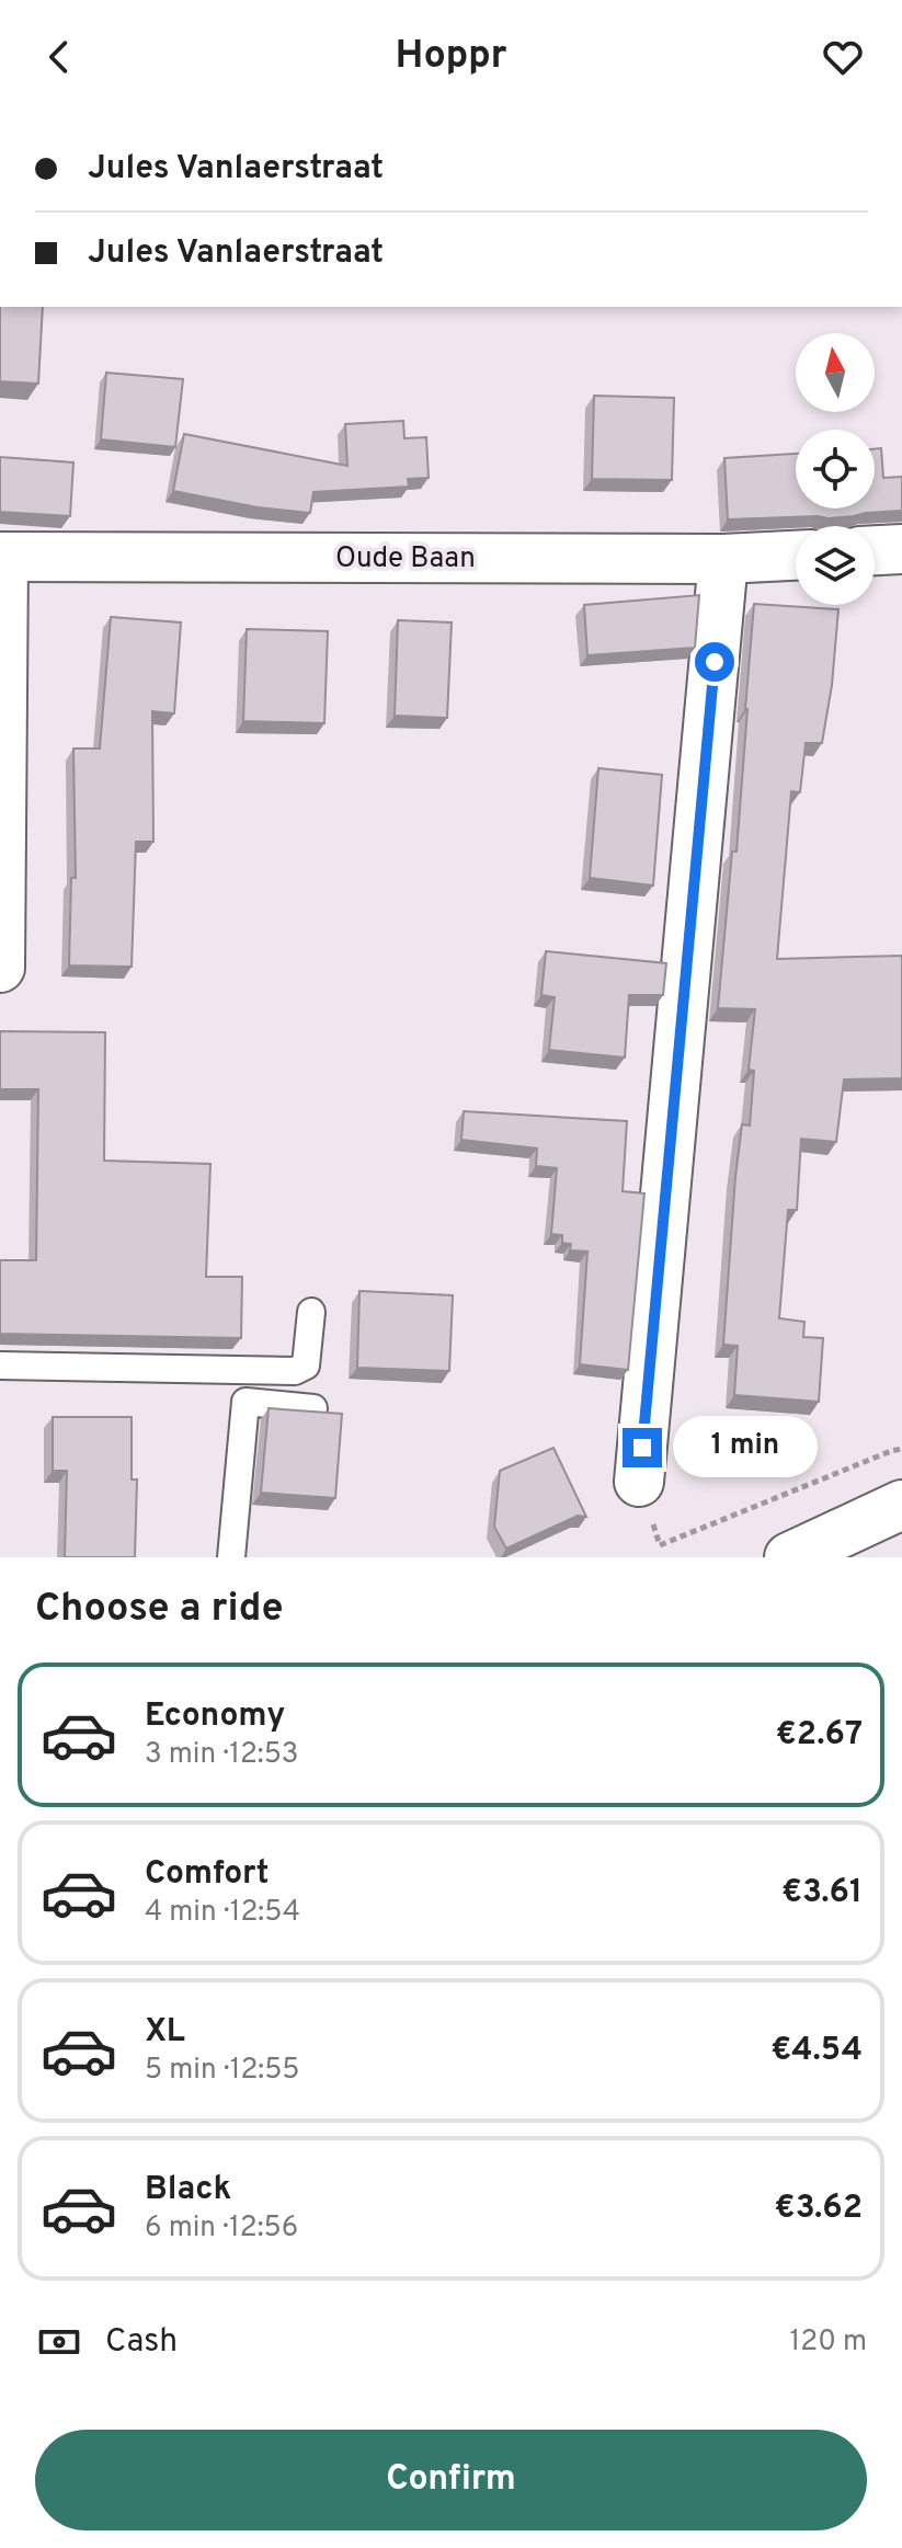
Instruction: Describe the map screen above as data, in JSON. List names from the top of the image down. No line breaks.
{"streets":{"street":["Oude Baan"]},"north":"top","page":{"header":"Hoppr","banner":["Jules Vanlaerstraat","Jules Vanlaerstraat"],"bubble":"1 min","heading":"Choose a ride","list":[{"name":"Economy","note":"3 min · 12:53","value":"€2.67"},{"name":"Comfort","note":"4 min · 12:54","value":"€3.61"},{"name":"XL","note":"5 min · 12:55","value":"€4.54"},{"name":"Black","note":"6 min · 12:56","value":"€3.62"}],"pay":["Cash","120 m"],"buttons":"Confirm"}}
